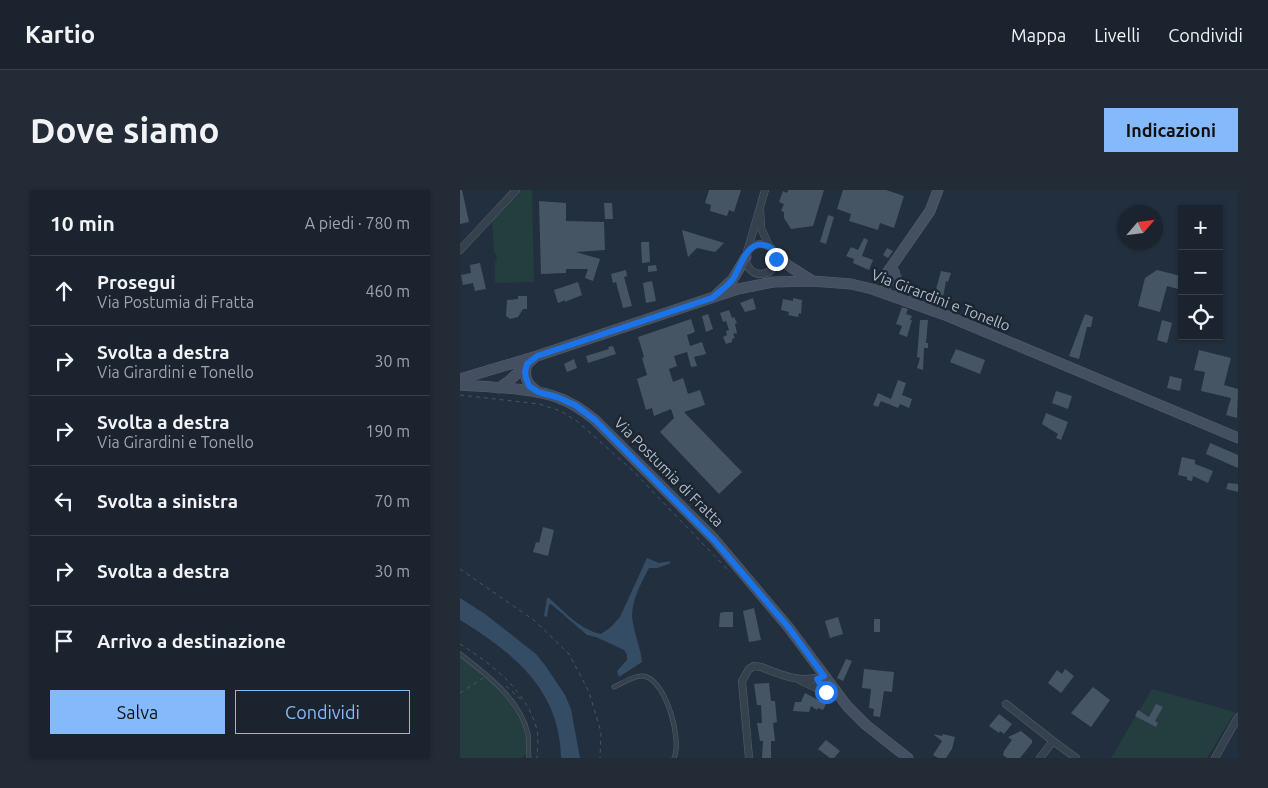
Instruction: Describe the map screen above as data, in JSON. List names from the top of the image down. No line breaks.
{"streets":{"main road":["Via Girardini e Tonello","Via Postumia di Fratta"]},"crossings":[["Via Girardini e Tonello","Via Postumia di Fratta"]],"north":"top right","page":{"header":"Kartio","nav":["Mappa","Livelli","Condividi"],"buttons":["Indicazioni",["Salva","Condividi"]],"title":"Dove siamo","heading":["10 min","A piedi · 780 m"],"map_buttons":["+","−"],"list":[["Prosegui","Via Postumia di Fratta","460 m"],["Svolta a destra","Via Girardini e Tonello","30 m"],["Svolta a destra","Via Girardini e Tonello","190 m"],["Svolta a sinistra","70 m"],["Svolta a destra","30 m"],"Arrivo a destinazione"]}}
